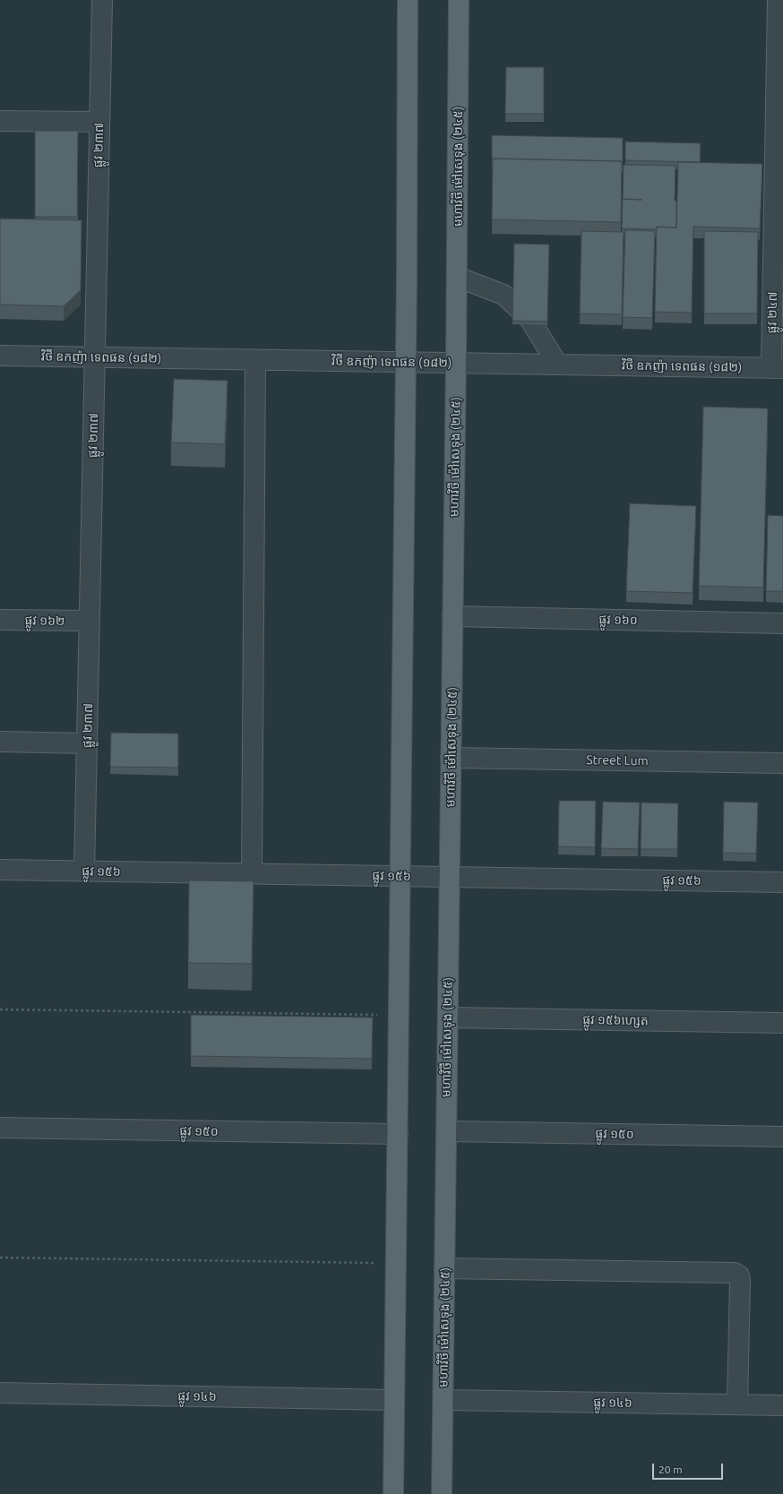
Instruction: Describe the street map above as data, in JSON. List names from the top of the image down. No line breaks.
{"streets":{"main road":["មហាវិថី ម៉ៅសេទុង (២៤៥)"],"street":["ផ្លូវ ២៣៧","ផ្លូវ ២៤៧","វិថី ឧកញ៉ា ទេពផន (១៨២)","ផ្លូវ ១៦០","ផ្លូវ ១៦២","Street Lum","ផ្លូវ ១៥៦","ផ្លូវ ១៥៦ហ្សេត","ផ្លូវ ១៥០","ផ្លូវ ១៤៦"]},"crossings":[["ផ្លូវ ២៣៧","វិថី ឧកញ៉ា ទេពផន (១៨២)"],["ផ្លូវ ២៣៧","ផ្លូវ ១៦២"],["ផ្លូវ ២៣៧","ផ្លូវ ១៥៦"],["មហាវិថី ម៉ៅសេទុង (២៤៥)","វិថី ឧកញ៉ា ទេពផន (១៨២)"],["មហាវិថី ម៉ៅសេទុង (២៤៥)","ផ្លូវ ១៦០"],["មហាវិថី ម៉ៅសេទុង (២៤៥)","Street Lum"],["មហាវិថី ម៉ៅសេទុង (២៤៥)","ផ្លូវ ១៥៦"],["មហាវិថី ម៉ៅសេទុង (២៤៥)","ផ្លូវ ១៥៦ហ្សេត"],["មហាវិថី ម៉ៅសេទុង (២៤៥)","ផ្លូវ ១៥០"],["មហាវិថី ម៉ៅសេទុង (២៤៥)","ផ្លូវ ១៤៦"],["ផ្លូវ ២៤៧","វិថី ឧកញ៉ា ទេពផន (១៨២)"]],"scale_bar":"20 m"}
